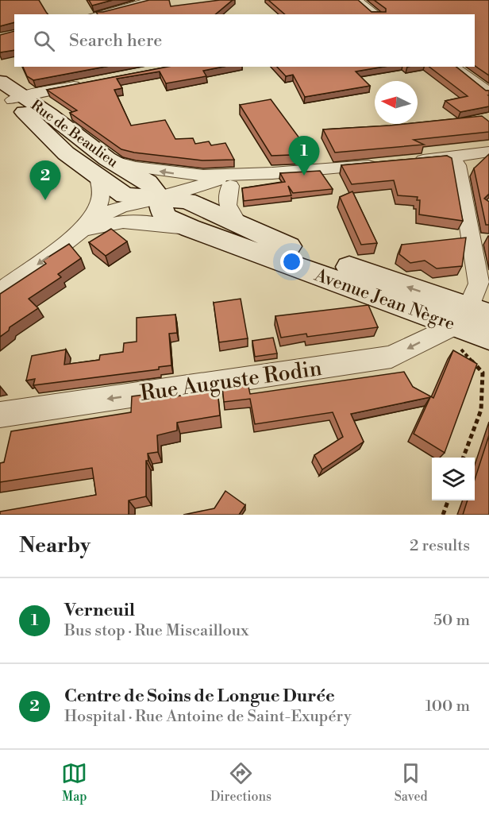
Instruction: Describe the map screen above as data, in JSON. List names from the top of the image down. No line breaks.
{"streets":{"main road":["Rue de Beaulieu","Avenue Jean Nègre"],"street":["Rue Auguste Rodin"]},"crossings":[["Rue de Beaulieu","Avenue Jean Nègre"],["Avenue Jean Nègre","Rue Auguste Rodin"]],"north":"left","page":{"search":"Search here","pins":["1","2"],"heading":["Nearby","2 results"],"list":[{"mark":"1","name":"Verneuil","note":"Bus stop · Rue Miscailloux","value":"50 m"},{"mark":"2","name":"Centre de Soins de Longue Durée","note":"Hospital · Rue Antoine de Saint-Exupéry","value":"100 m"}],"nav":["Map","Directions","Saved"]}}
